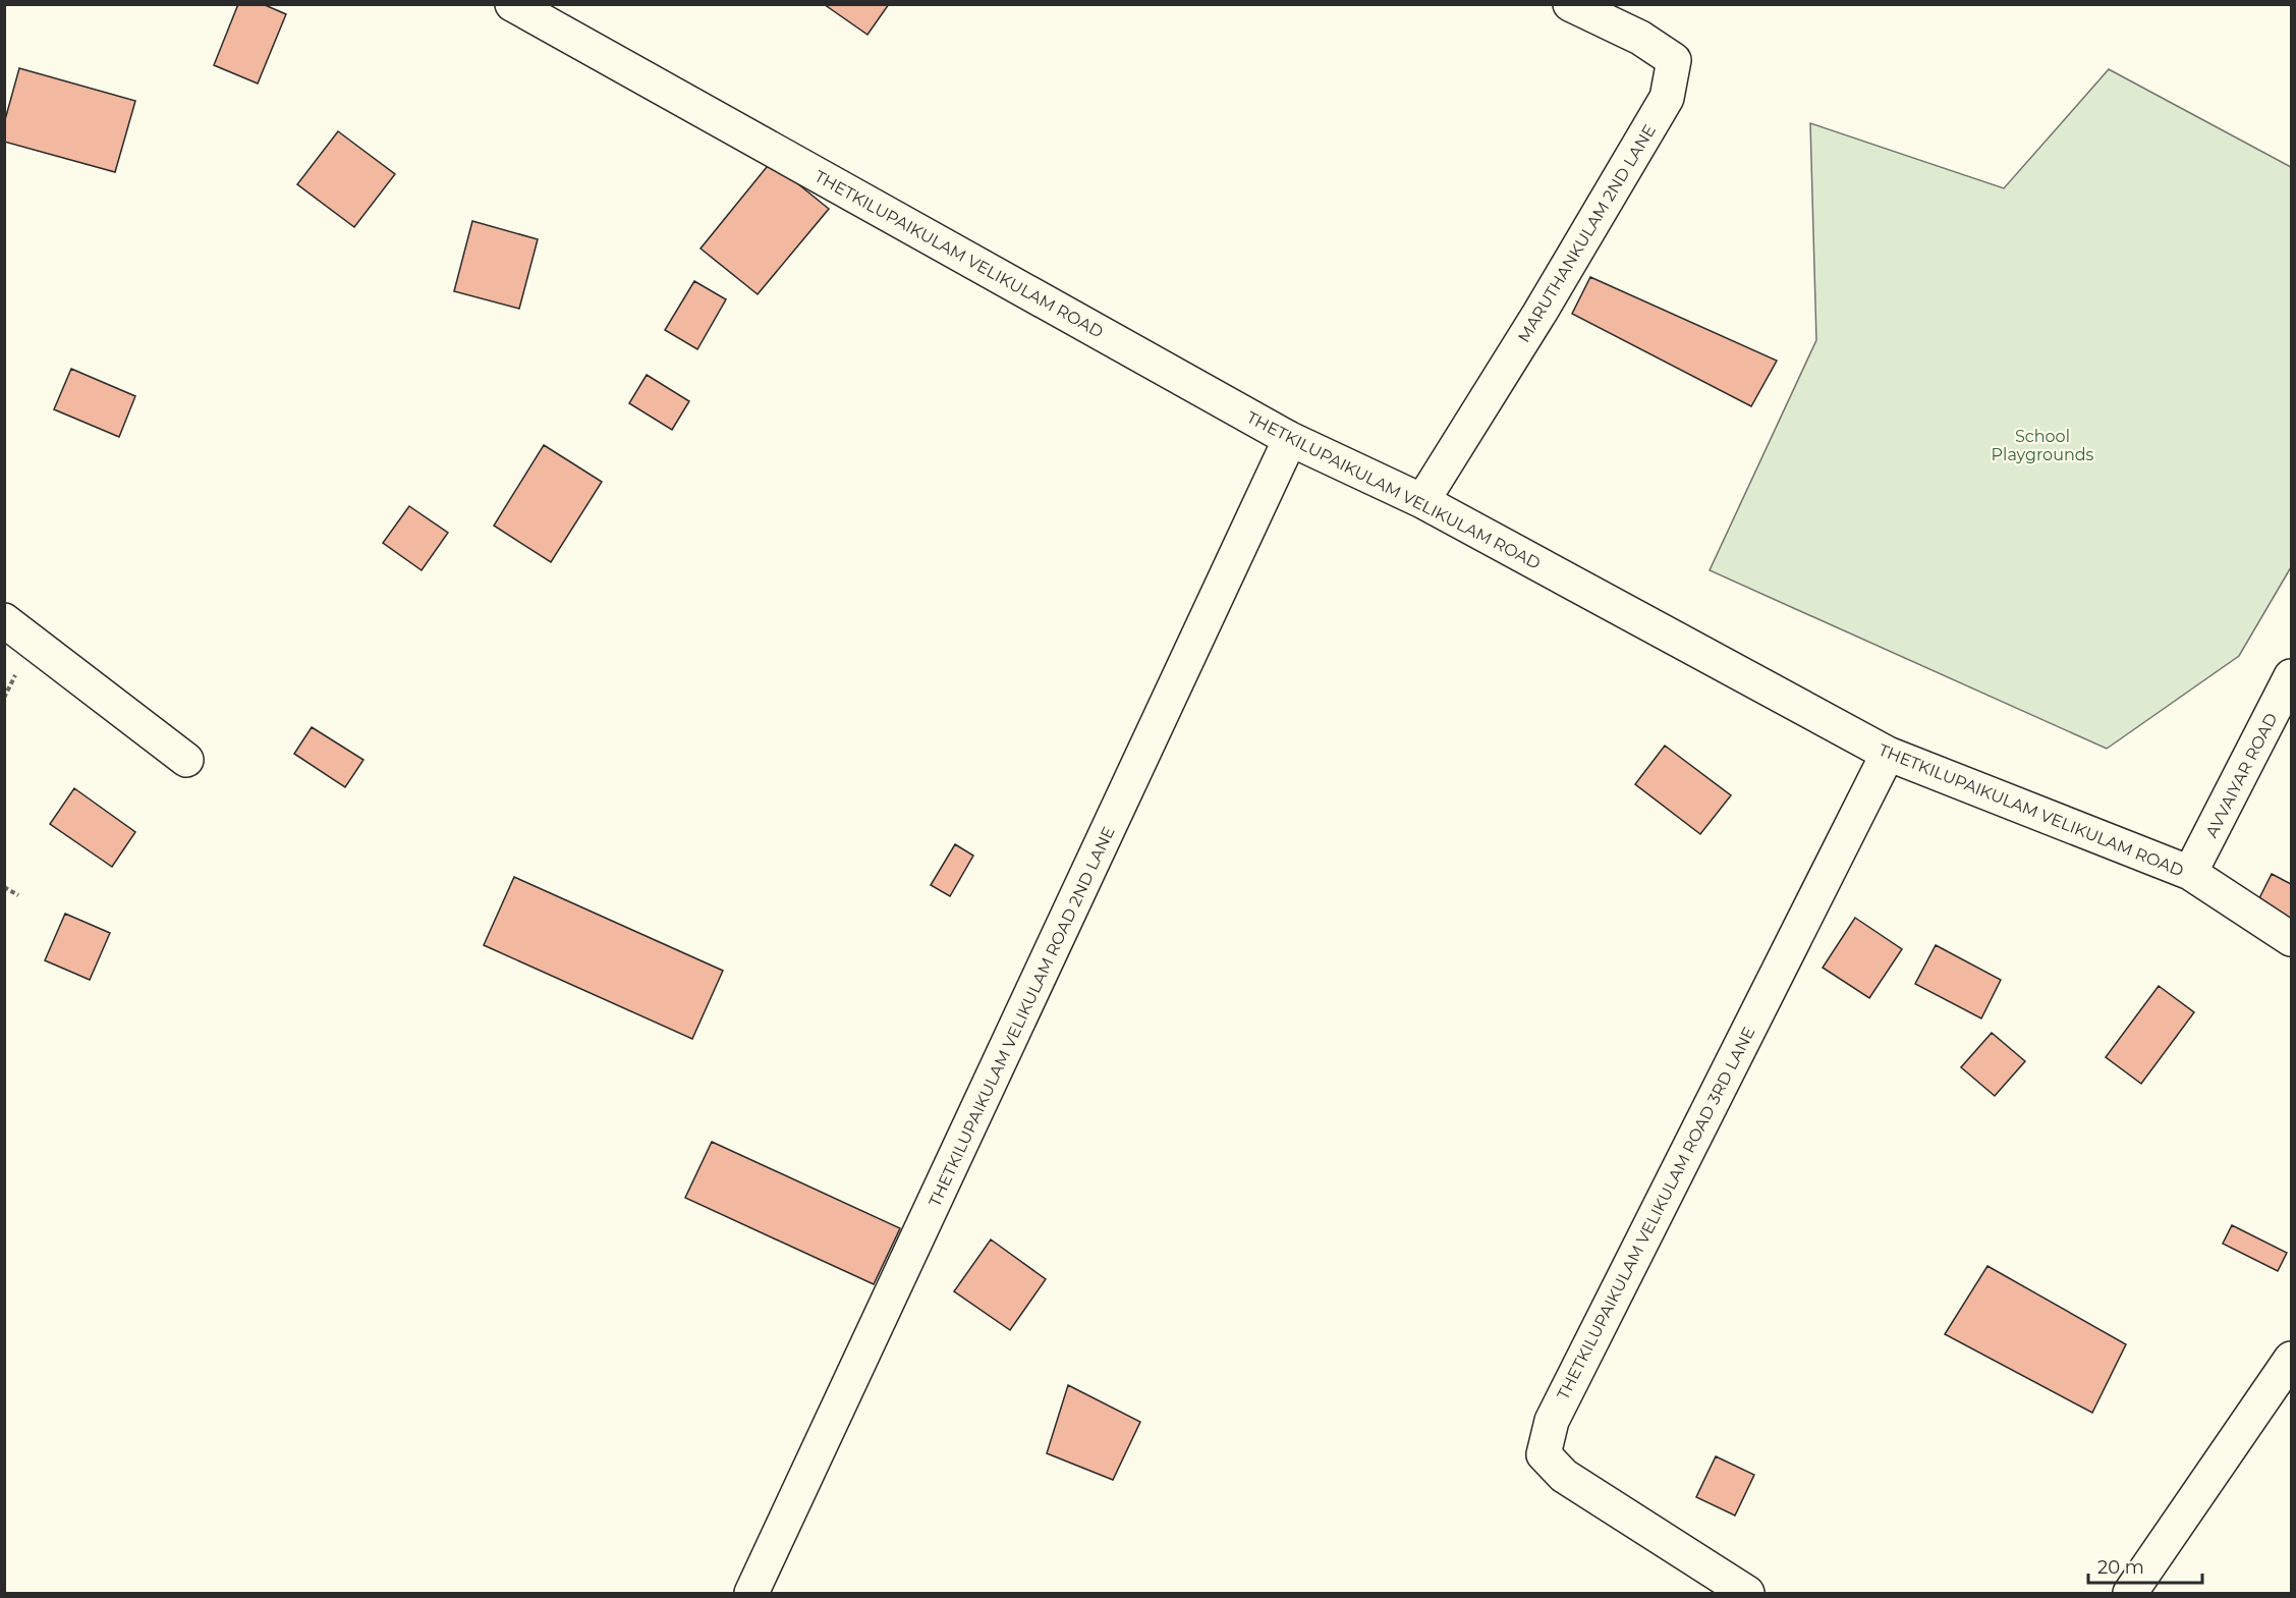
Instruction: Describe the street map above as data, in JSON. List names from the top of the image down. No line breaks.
{"streets":{"street":["MARUTHANKULAM 2ND LANE","THETKILUPAIKULAM VELIKULAM ROAD","AVVAIYAR ROAD","THETKILUPAIKULAM VELIKULAM ROAD 2ND LANE","THETKILUPAIKULAM VELIKULAM ROAD 3RD LANE"]},"crossings":[["MARUTHANKULAM 2ND LANE","THETKILUPAIKULAM VELIKULAM ROAD"],["THETKILUPAIKULAM VELIKULAM ROAD","AVVAIYAR ROAD"],["THETKILUPAIKULAM VELIKULAM ROAD","THETKILUPAIKULAM VELIKULAM ROAD 2ND LANE"],["THETKILUPAIKULAM VELIKULAM ROAD","THETKILUPAIKULAM VELIKULAM ROAD 3RD LANE"]],"parks":["School Playgrounds"],"scale_bar":"20 m"}
